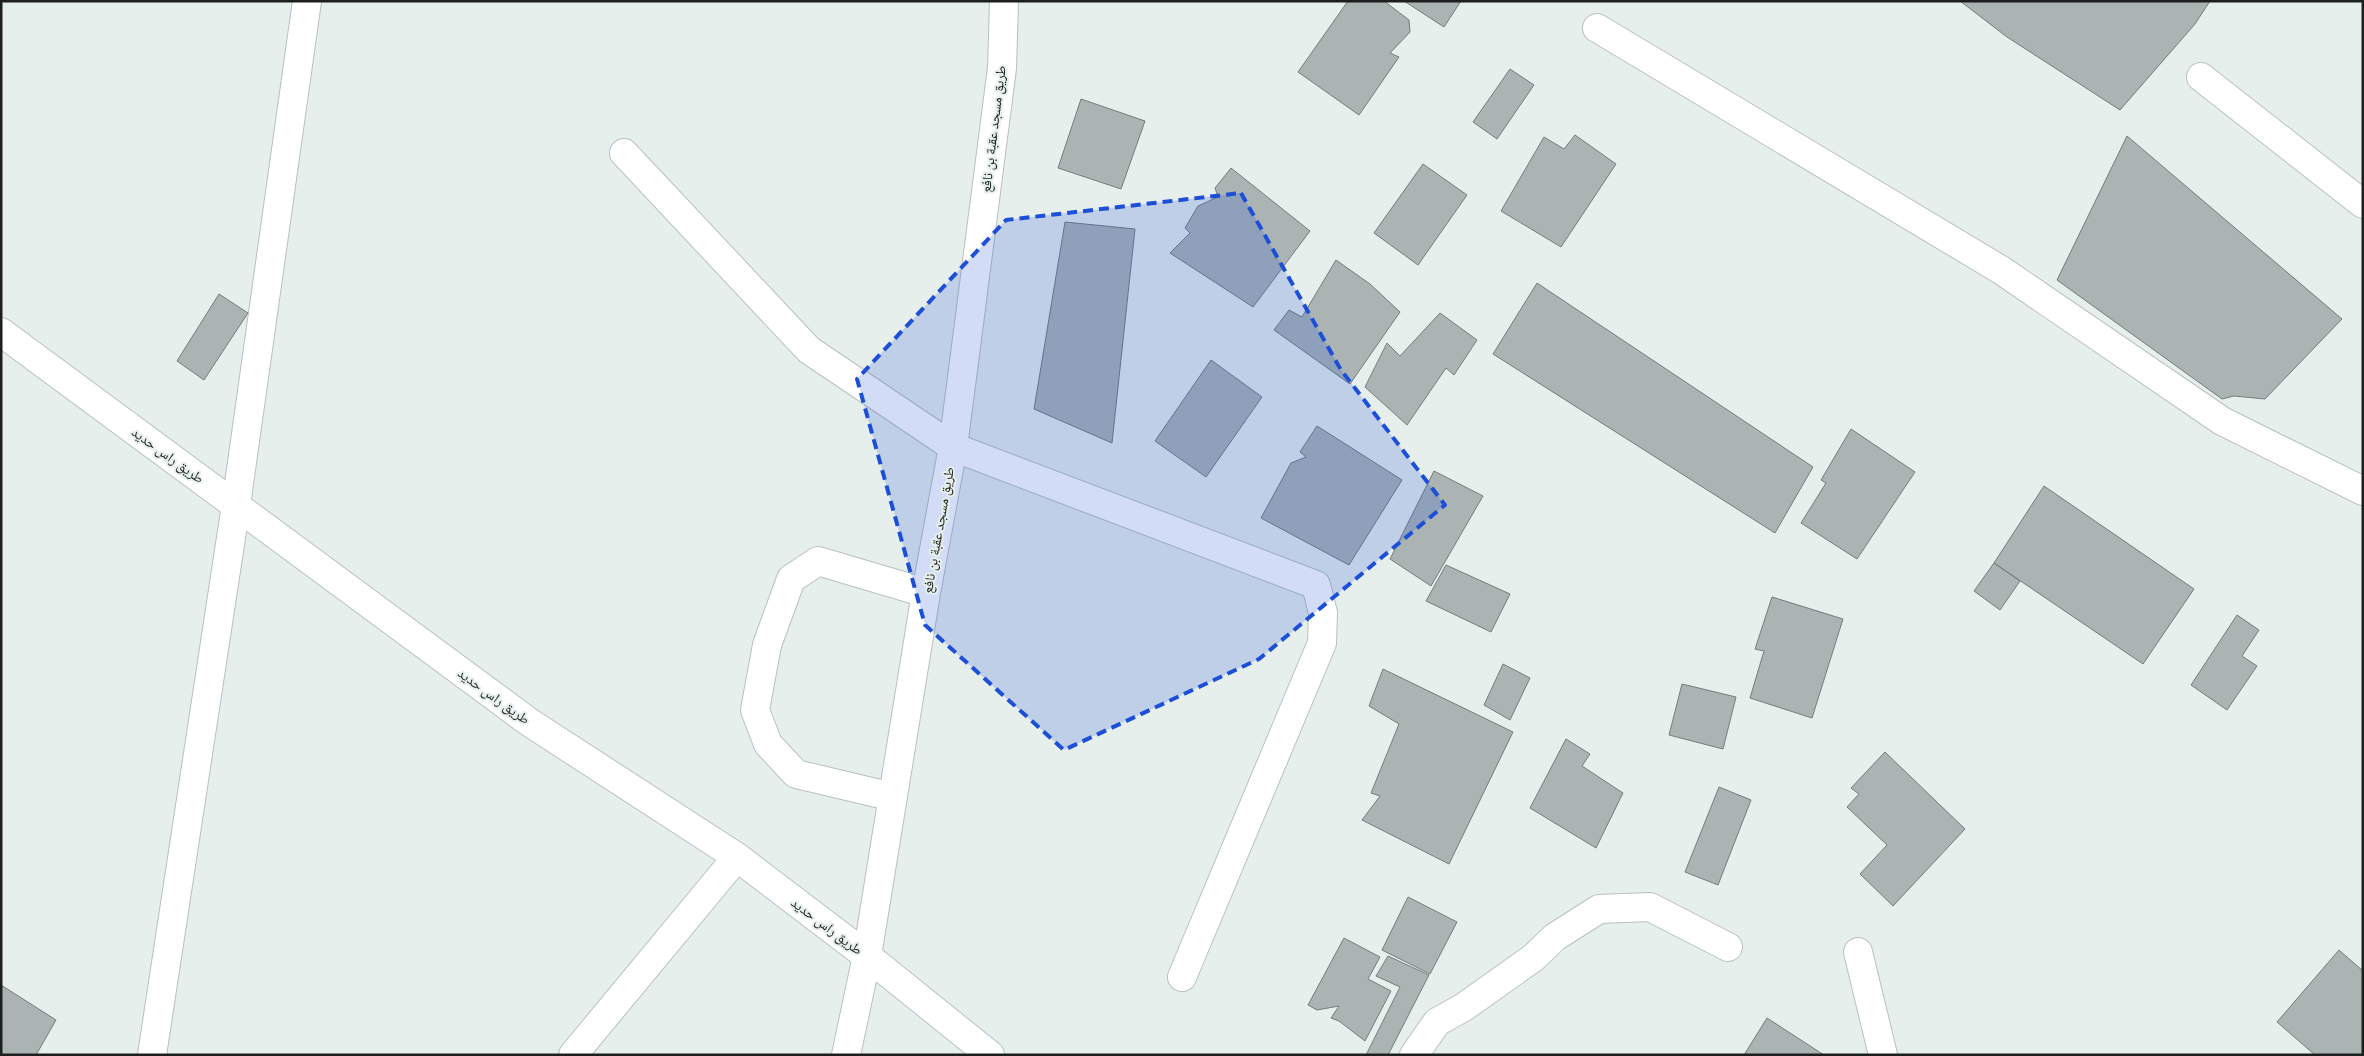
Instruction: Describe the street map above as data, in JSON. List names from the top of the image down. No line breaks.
{"streets":{"street":["طريق مسجد عقبة بن نافع","طريق راس حديد"]},"crossings":[["طريق مسجد عقبة بن نافع","طريق راس حديد"]]}
